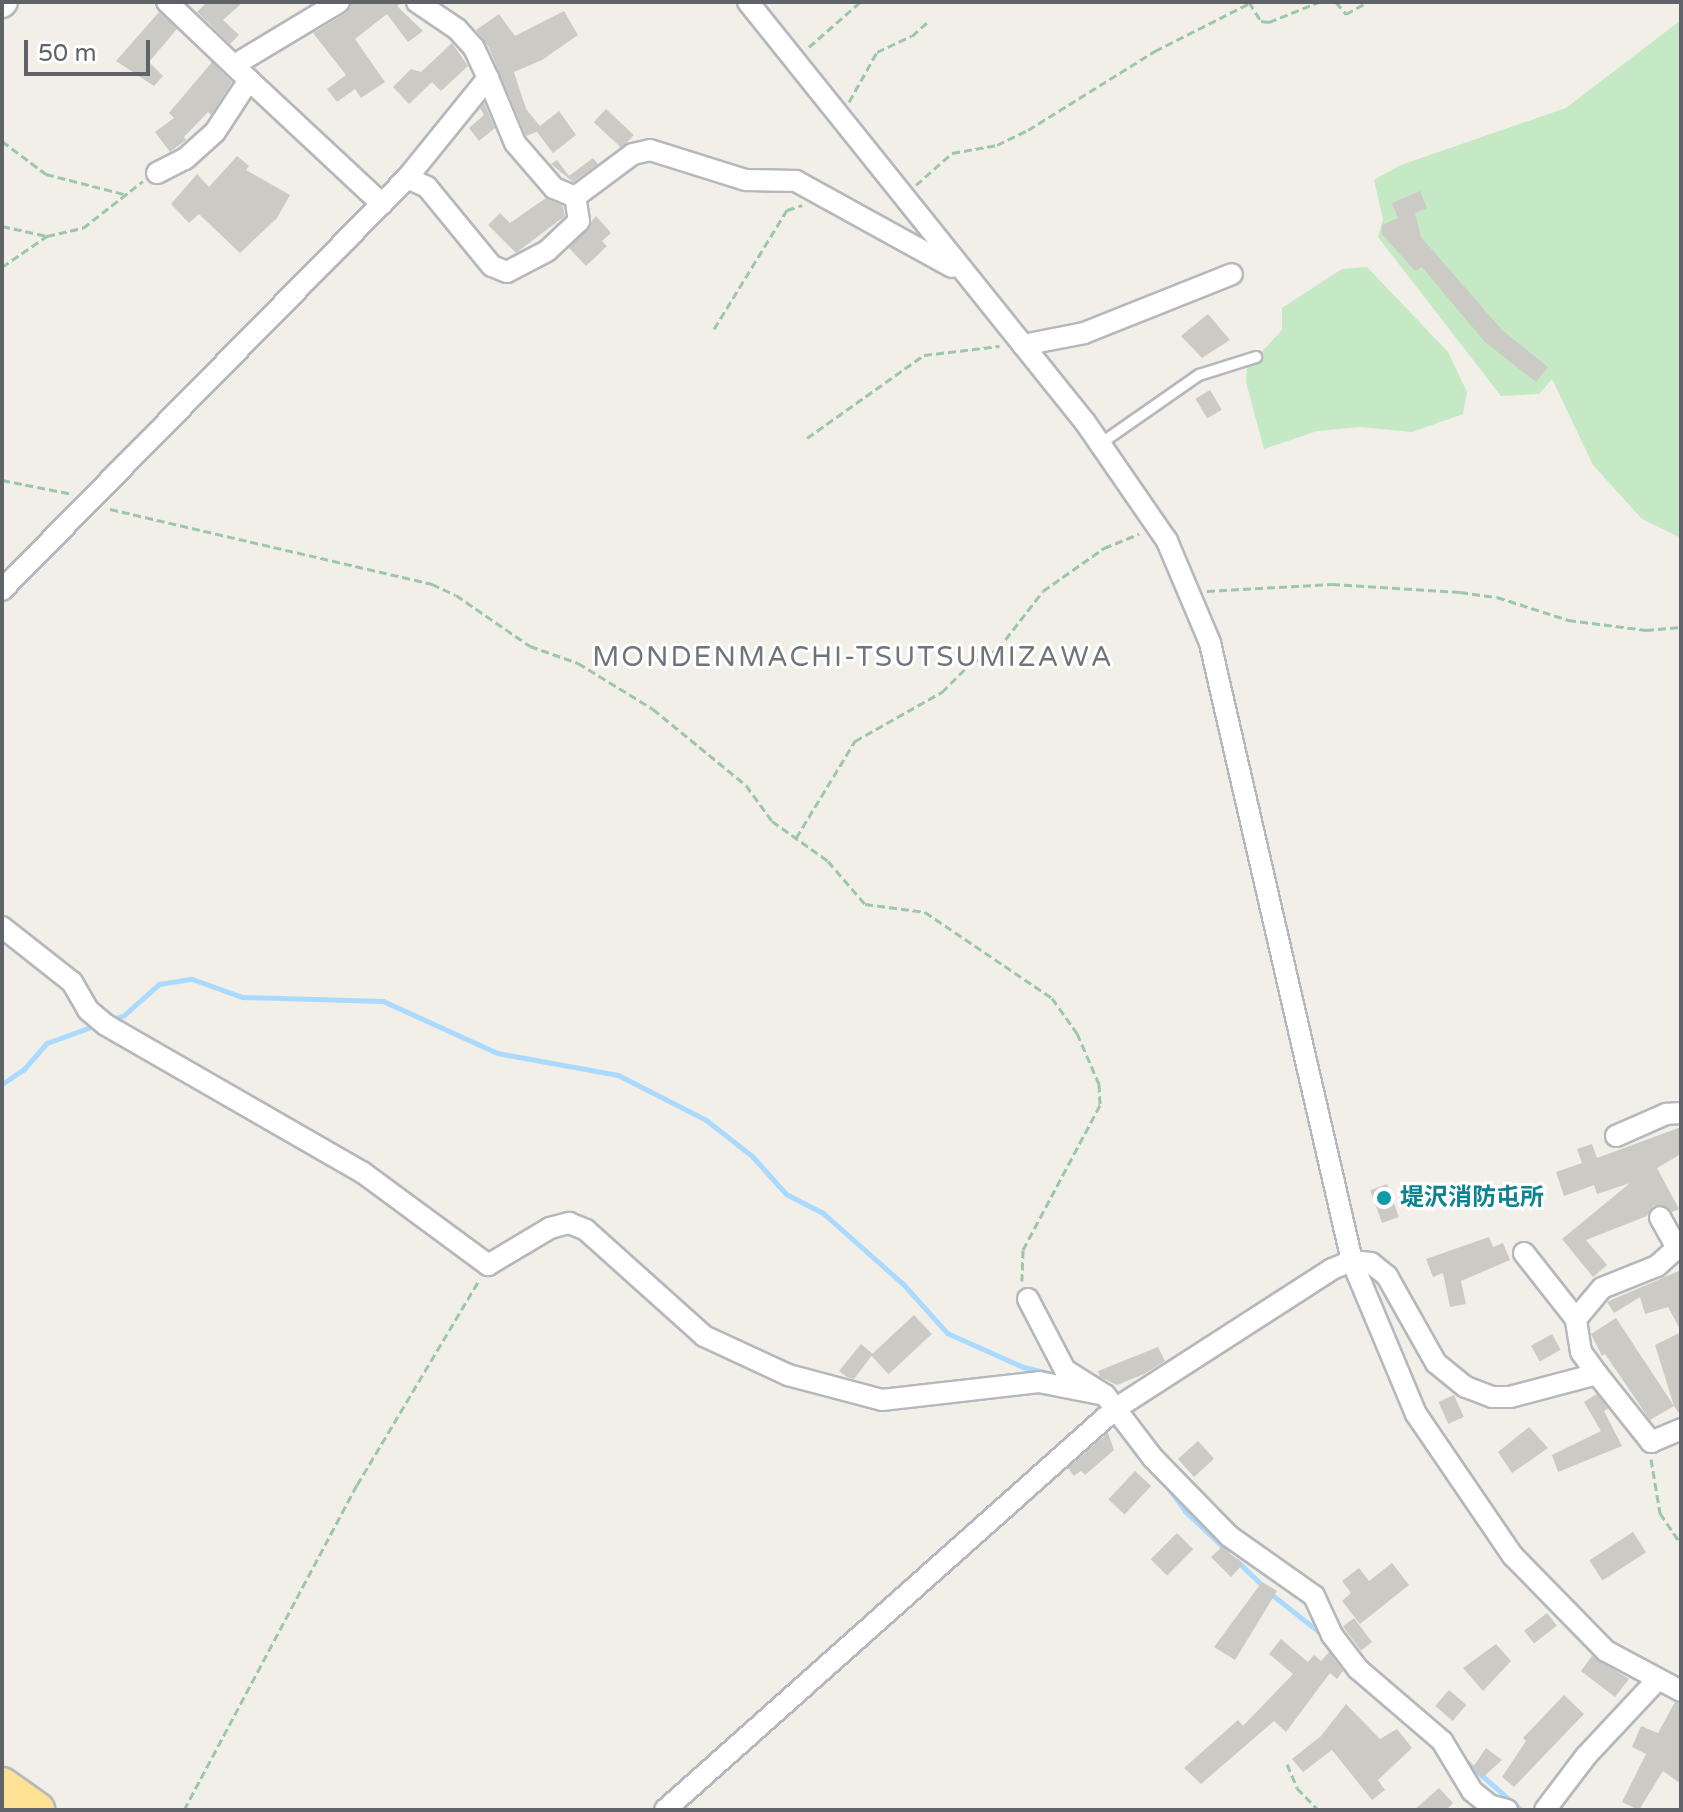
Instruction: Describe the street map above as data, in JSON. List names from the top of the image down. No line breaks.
{"districts":["MONDENMACHI-TSUTSUMIZAWA"],"places":["堤沢消防屯所"],"scale_bar":"50 m"}
